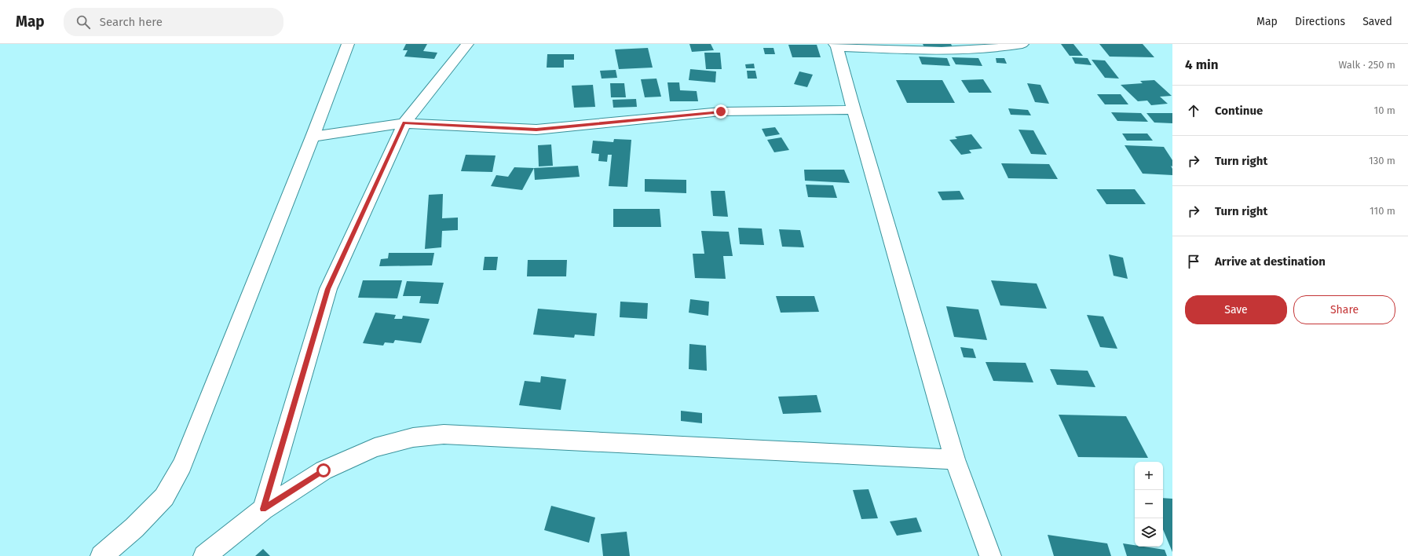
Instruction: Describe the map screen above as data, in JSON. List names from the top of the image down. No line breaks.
{"page":{"header":"Map","search":"Search here","nav":["Map","Directions","Saved"],"heading":["4 min","Walk · 250 m"],"list":[["Continue","10 m"],["Turn right","130 m"],["Turn right","110 m"],"Arrive at destination"],"buttons":["Save","Share"],"map_buttons":["+","−"]}}
